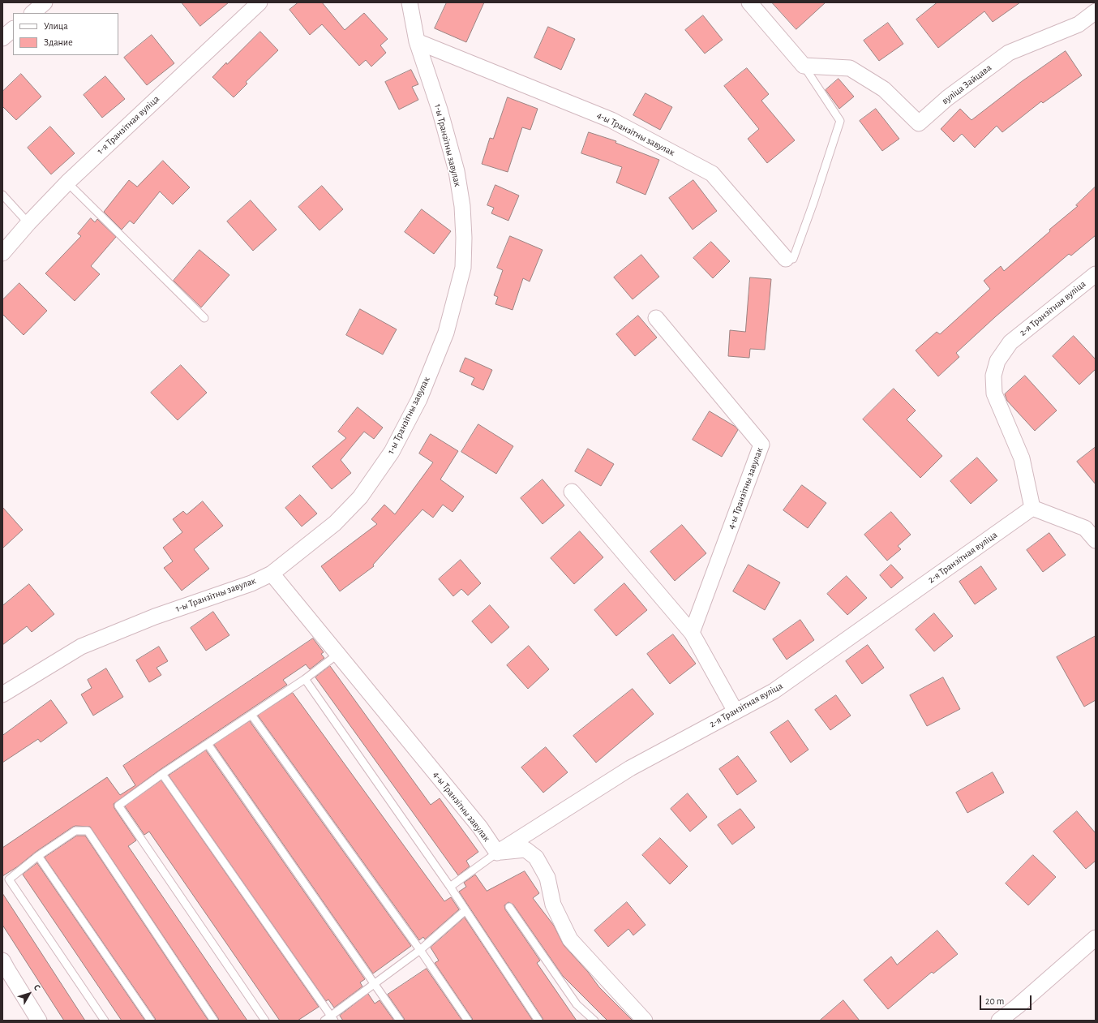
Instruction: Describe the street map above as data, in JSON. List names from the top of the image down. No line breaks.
{"streets":{"street":["вуліца Зайцава","1-я Транзітная вуліца","4-ы Транзітны завулак","1-ы Транзітны завулак","2-я Транзітная вуліца"]},"crossings":[["4-ы Транзітны завулак","1-ы Транзітны завулак"],["4-ы Транзітны завулак","2-я Транзітная вуліца"]],"legend":["Улица","Здание"],"scale_bar":"20 m","north":"top right"}
